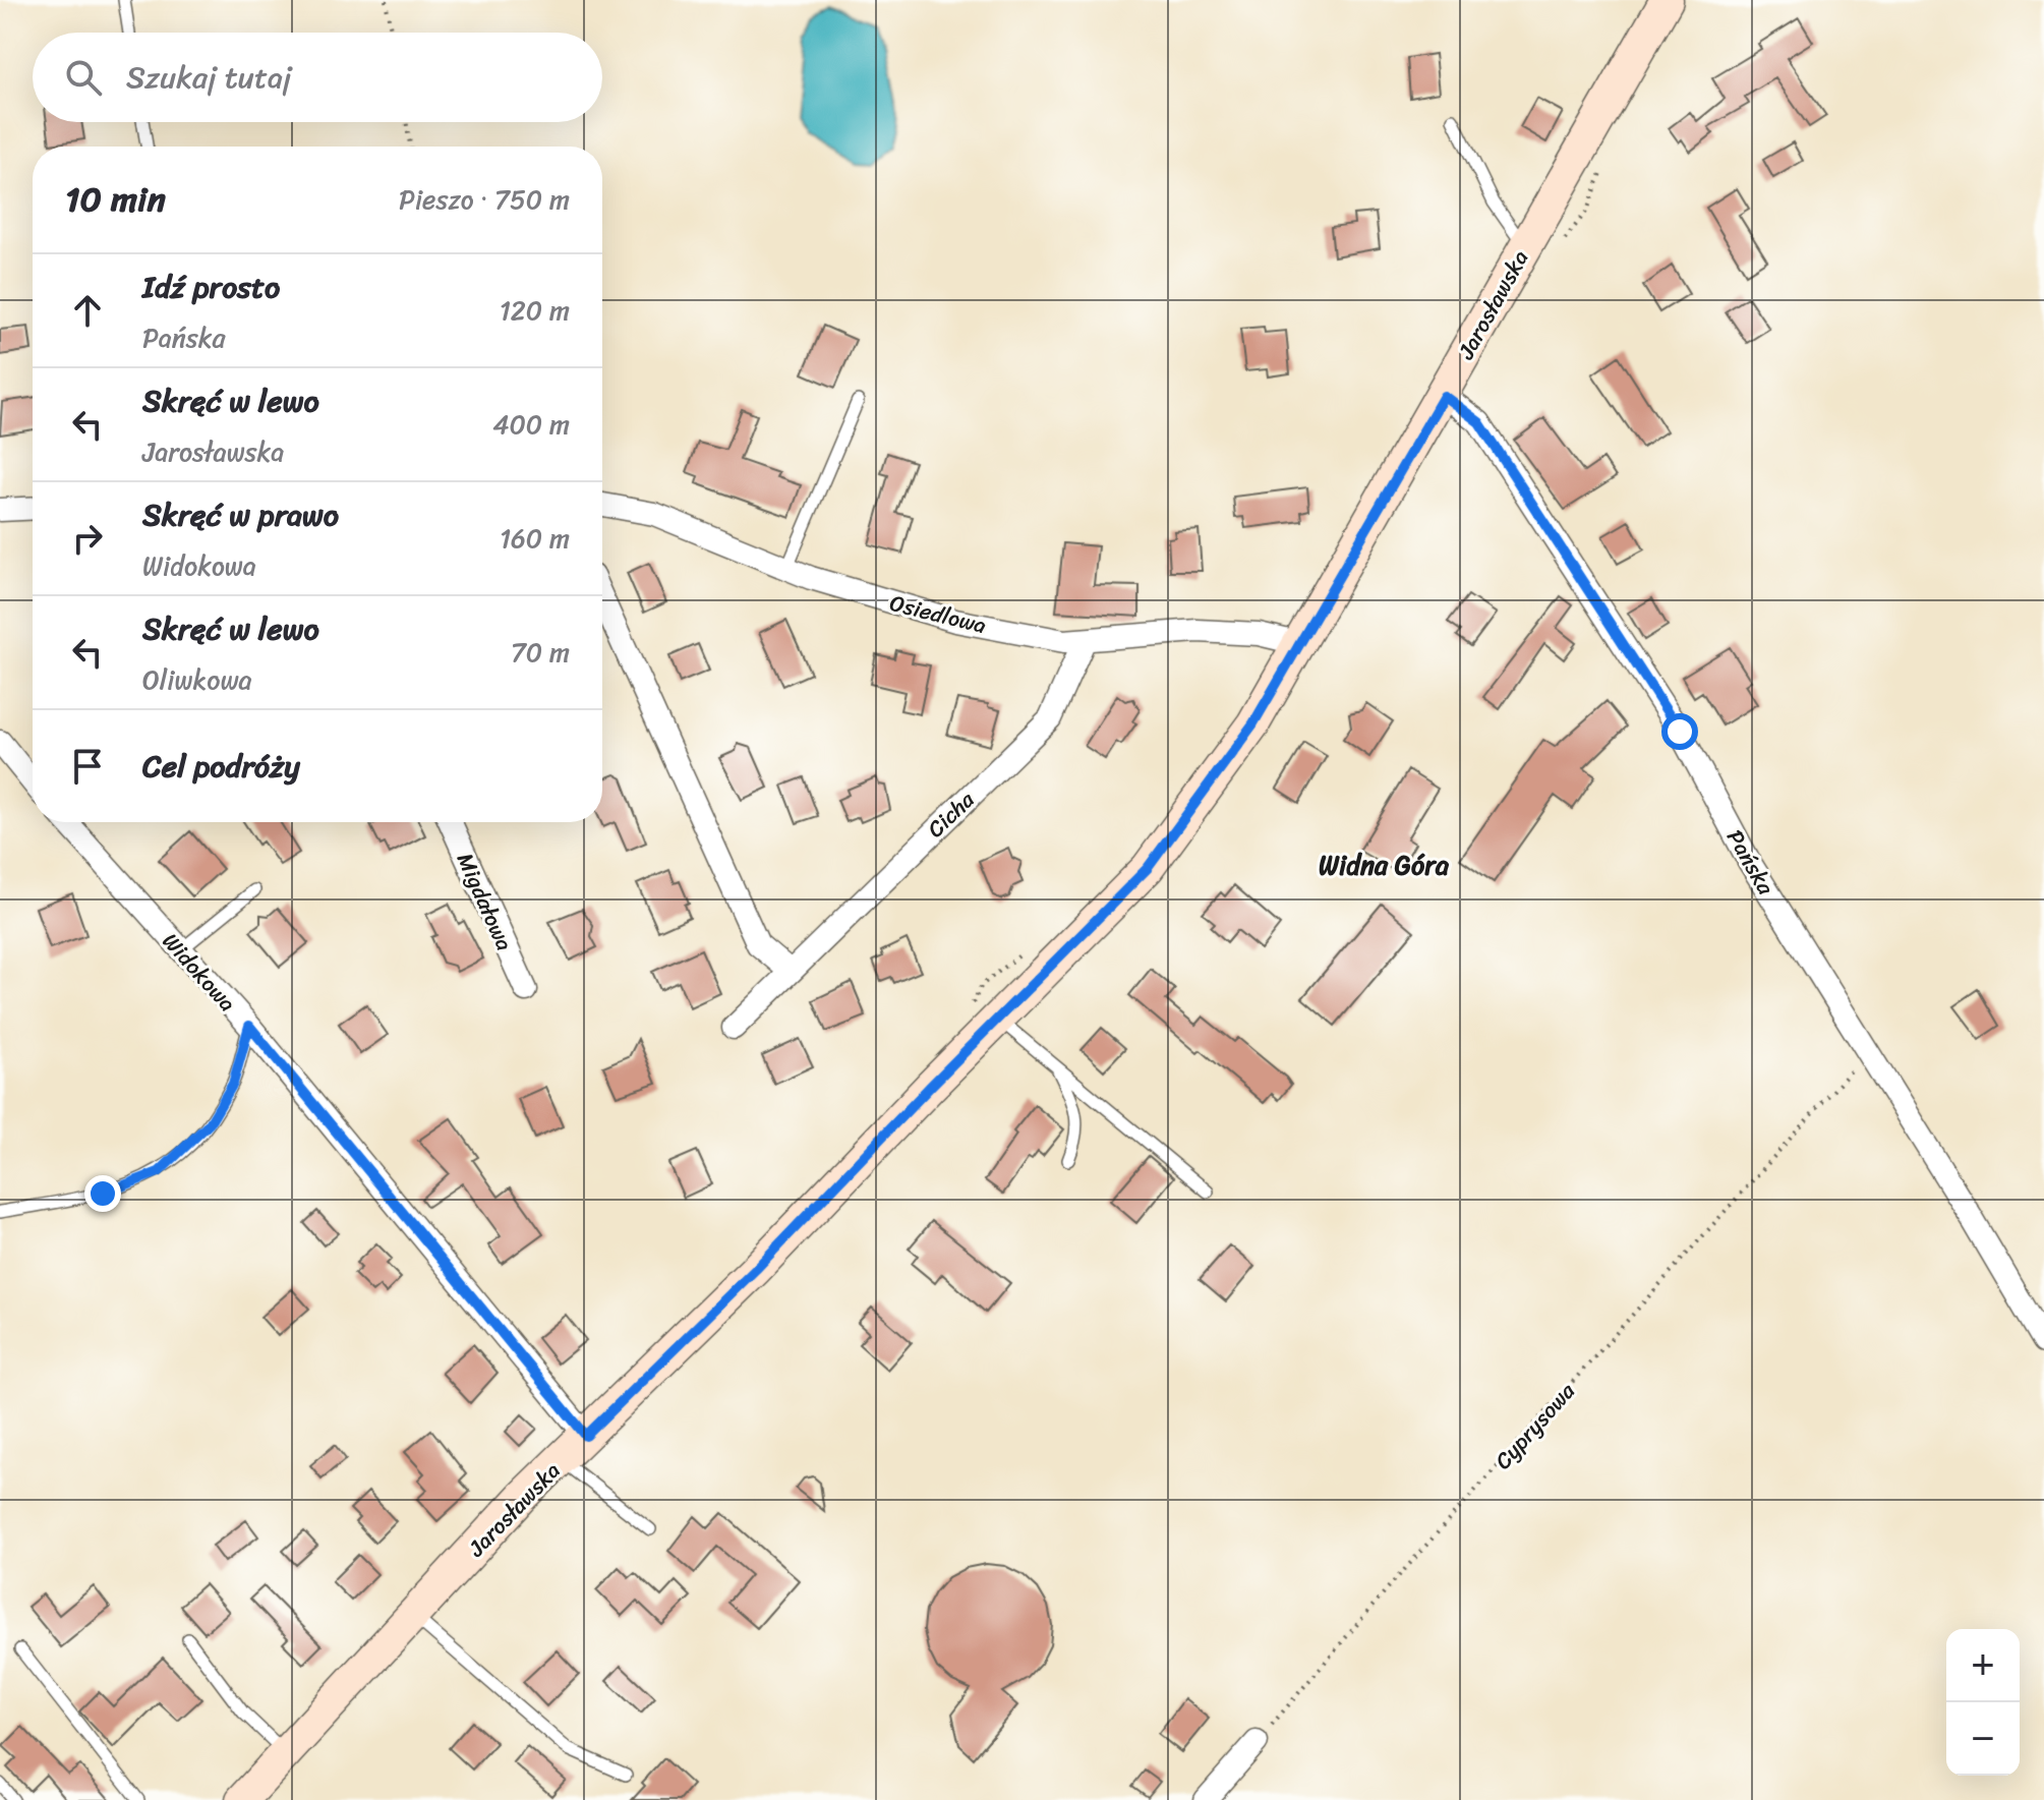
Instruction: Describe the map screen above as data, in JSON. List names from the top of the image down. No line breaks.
{"streets":{"main road":["Jarosławska"],"street":["Osiedlowa","Cicha","Pańska","Migdałowa","Widokowa"],"path":["Cyprysowa"]},"crossings":[["Jarosławska","Osiedlowa"],["Jarosławska","Pańska"],["Jarosławska","Widokowa"],["Osiedlowa","Cicha"],["Pańska","Cyprysowa"]],"districts":["Widna Góra"],"page":{"search":"Szukaj tutaj","heading":["10 min","Pieszo · 750 m"],"list":[["Idź prosto","Pańska","120 m"],["Skręć w lewo","Jarosławska","400 m"],["Skręć w prawo","Widokowa","160 m"],["Skręć w lewo","Oliwkowa","70 m"],"Cel podróży"],"map_buttons":["+","−"]}}
